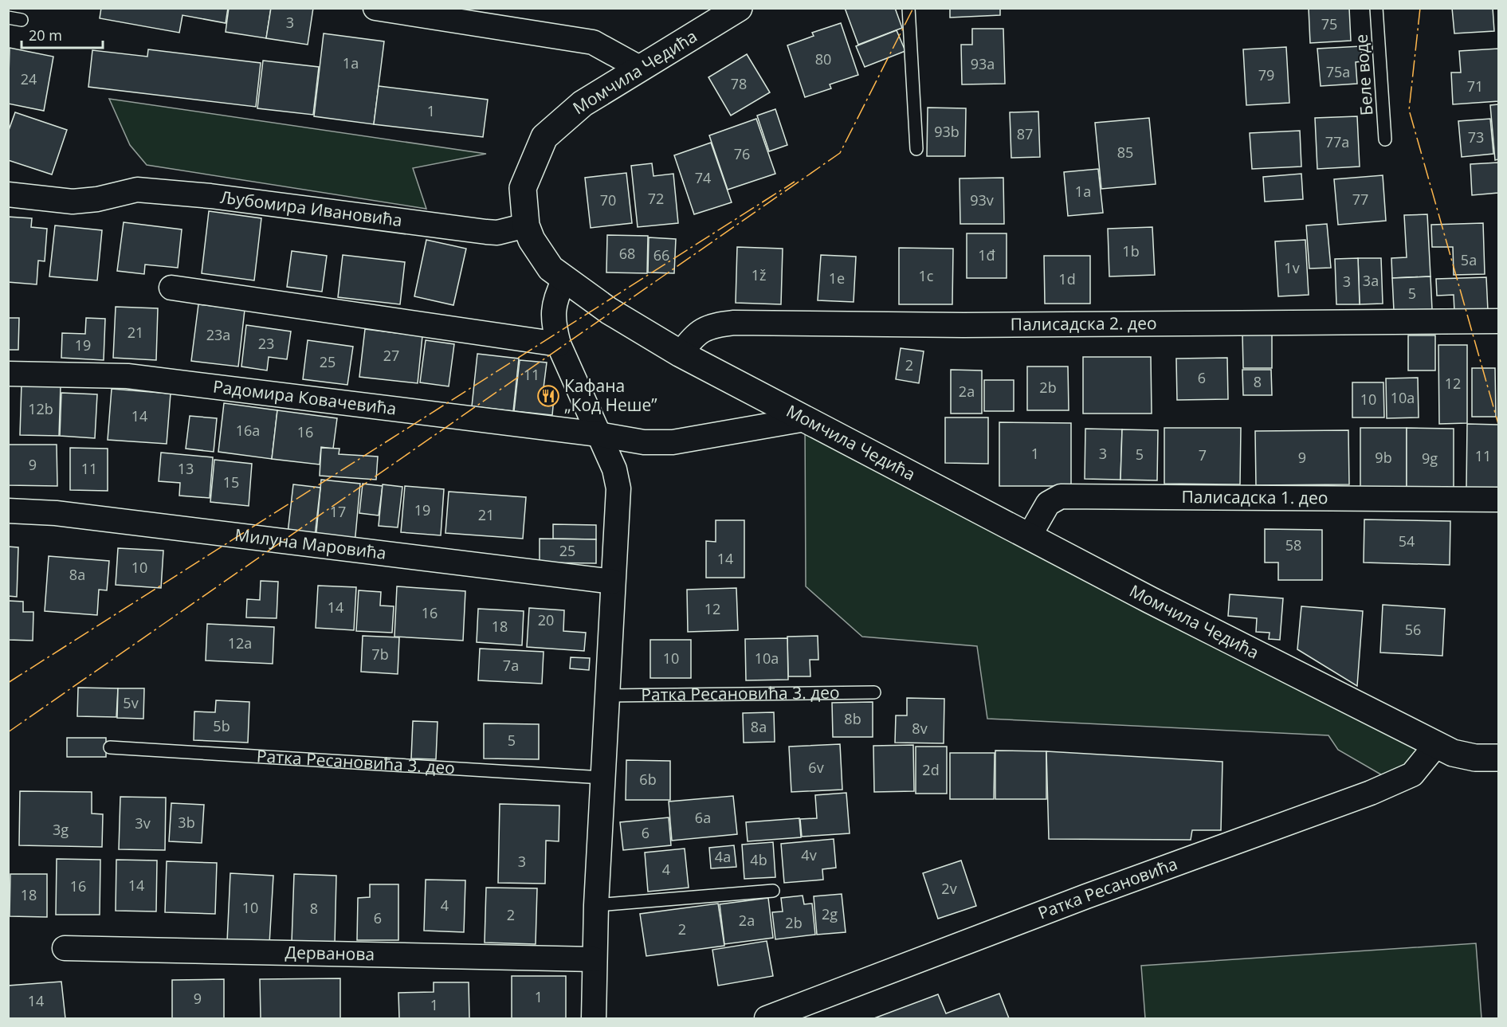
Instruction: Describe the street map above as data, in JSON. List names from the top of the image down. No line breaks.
{"streets":{"street":["Момчила Чедића","Љубомира Ивановића","Палисадска 2. део","Радомира Ковачевића","Палисадска 1. део","Милуна Маровића","Ратка Ресановића","Дерванова"],"lane":["Беле воде","Ратка Ресановића 3. део"]},"crossings":[["Момчила Чедића","Љубомира Ивановића"],["Момчила Чедића","Палисадска 2. део"],["Момчила Чедића","Палисадска 1. део"],["Момчила Чедића","Ратка Ресановића"]],"places":{"restaurant":["Кафана „Код Неше”"]},"house_numbers":["3","75","80","1a","93a","75a","79","24","78","71","1","93b","87","73","77a","85","76","74","1a","72","77","70","93v","1b","68","66","1đ","5a","1v","1ž","1c","1e","1d","3a","3","5","21","23a","23","19","27","25","2","11","6","8","12","2b","2a","10a","10","12b","14","16a","16","1","3","5","7","11","9","9b","9g","9","11","13","15","19","17","21","54","58","25","14","10","8a","14","12","16","20","18","56","12a","7b","10","10a","7a","5v","8b","5b","8a","8v","5","6v","2d","6b","6a","3b","3v","3g","6","4v","4a","4b","3","4","14","16","2v","18","4","10","8","2g","2","6","2a","2b","2","1","9","14","1"],"scale_bar":"20 m"}
